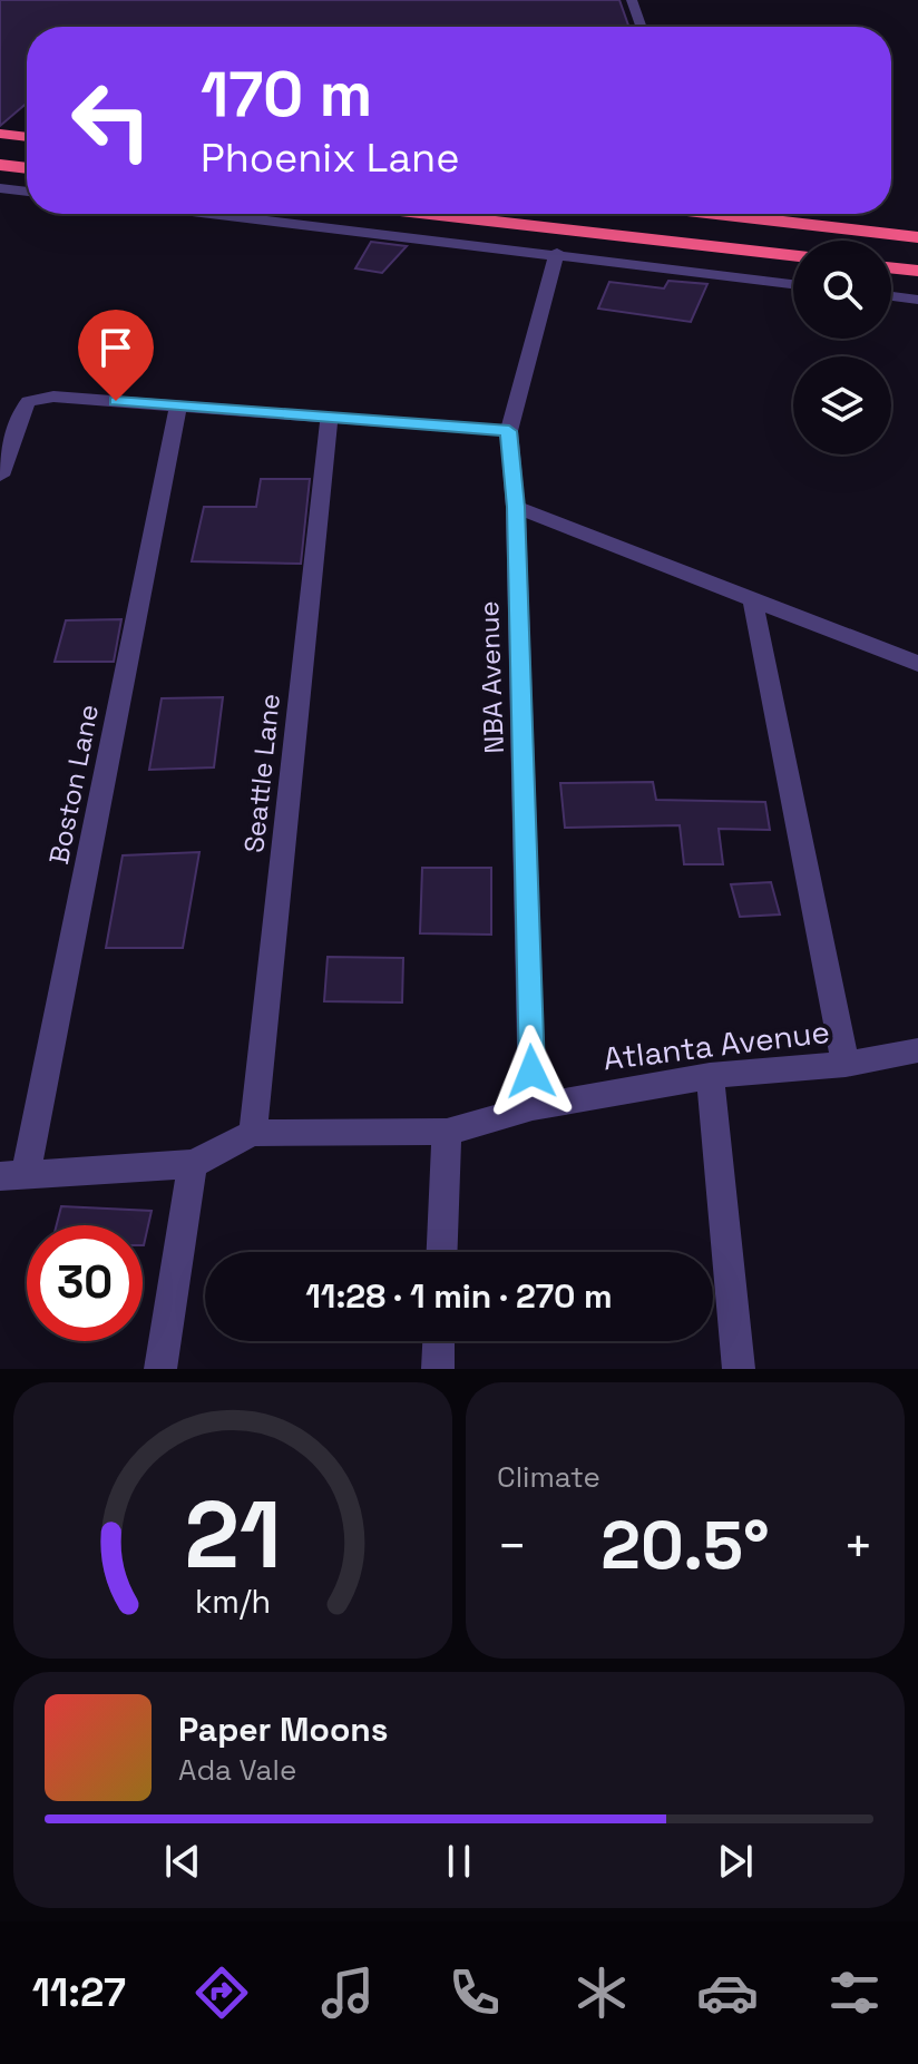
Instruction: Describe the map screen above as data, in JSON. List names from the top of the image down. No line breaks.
{"streets":{"street":["NBA Avenue","Seattle Lane","Boston Lane","Atlanta Avenue"]},"crossings":[["NBA Avenue","Atlanta Avenue"],["Seattle Lane","Atlanta Avenue"],["Boston Lane","Atlanta Avenue"]],"page":{"turn":["170 m","Phoenix Lane"],"limit":"30","trip":"11:28 · 1 min · 270 m","tile":"Climate","heat":["−","20.5°","+"],"song":["Paper Moons","Ada Vale"],"tabs":"11:27","gauge":["21","km/h"]}}
